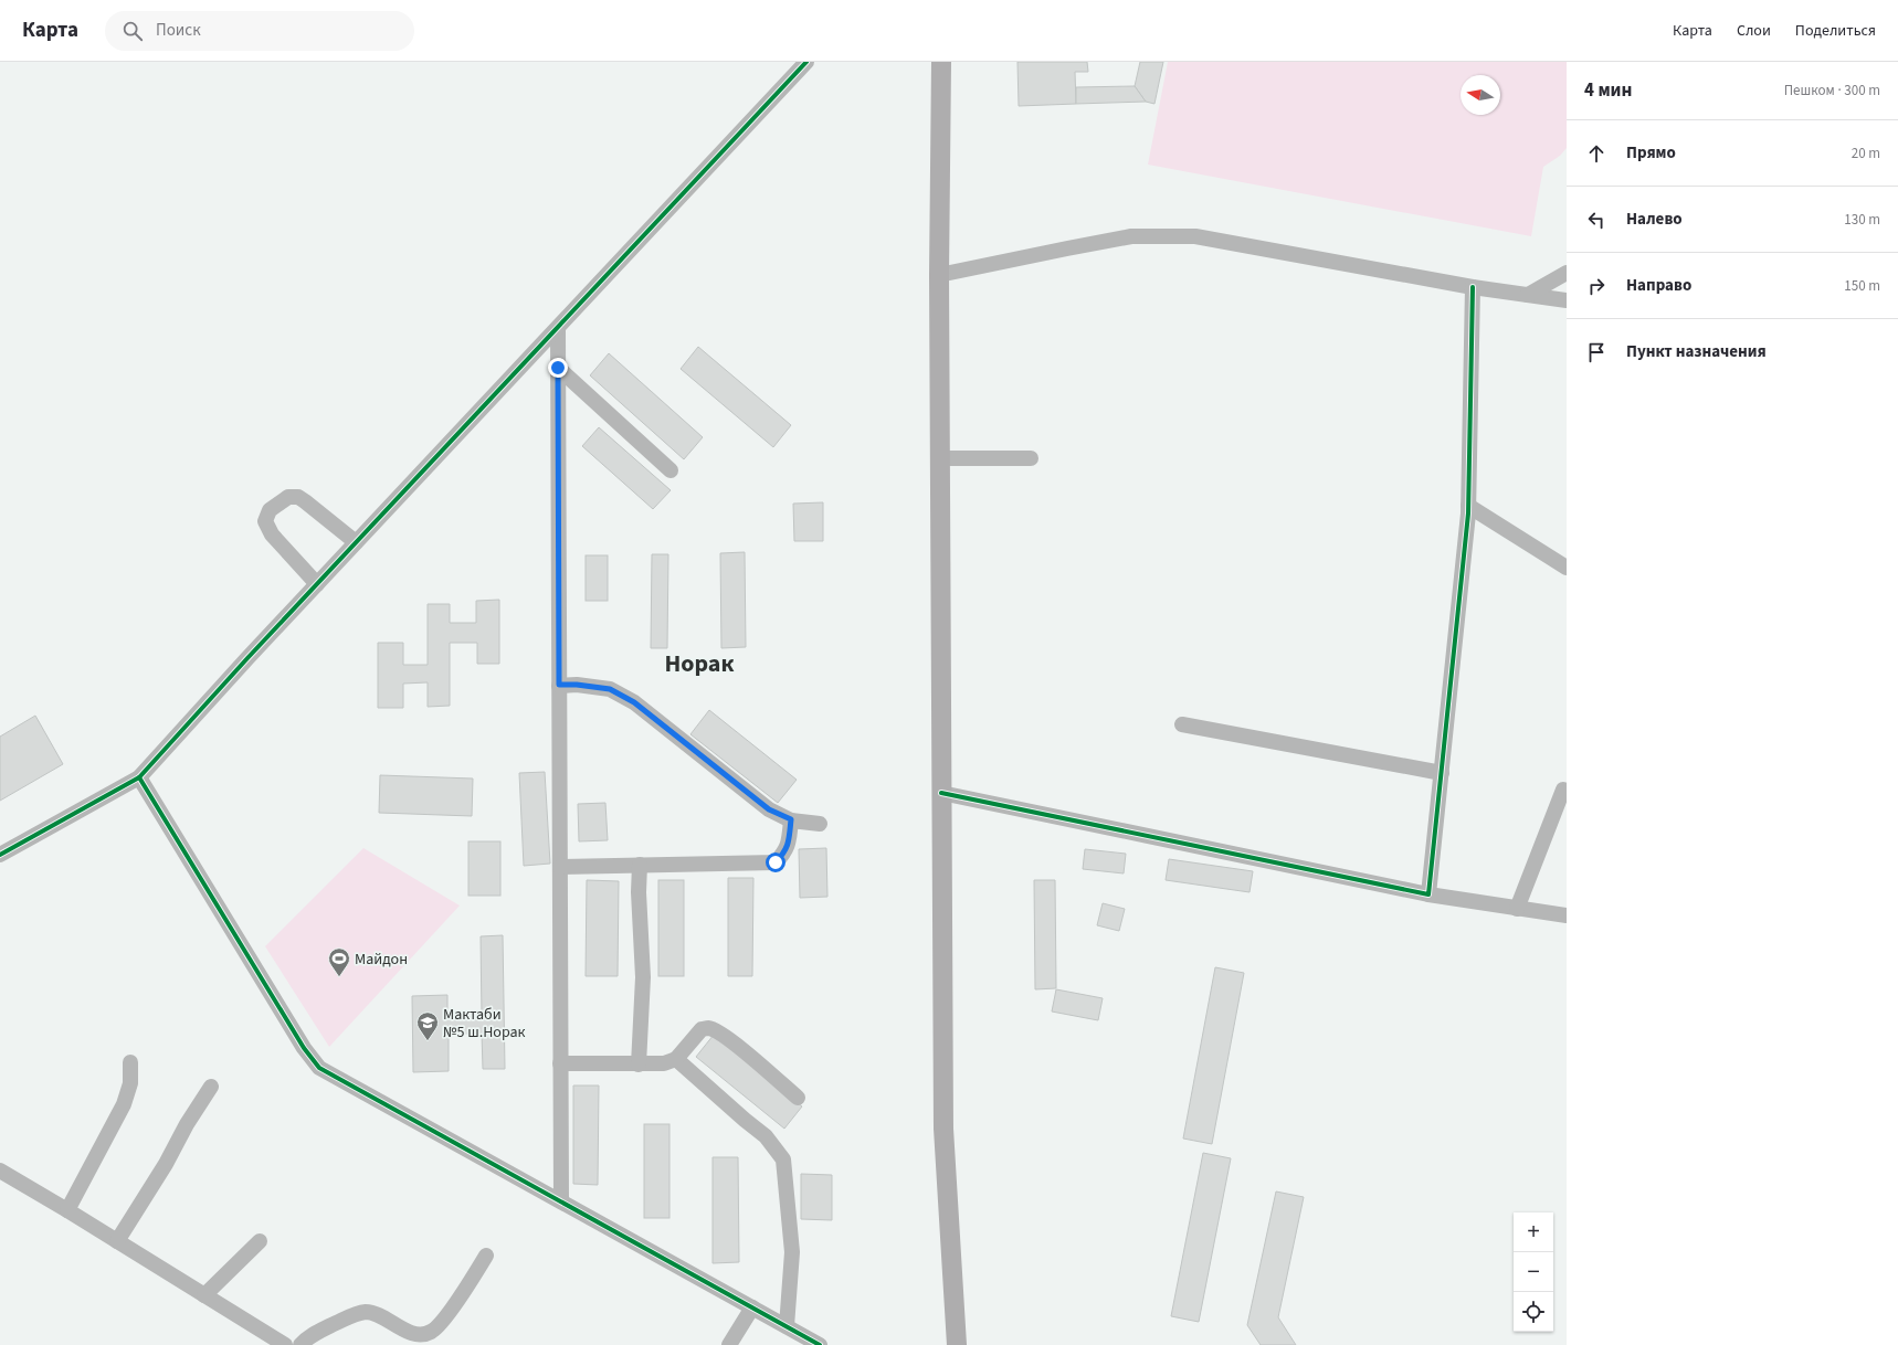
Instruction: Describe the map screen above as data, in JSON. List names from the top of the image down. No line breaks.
{"districts":["Норак"],"places":{"sports":["Майдон"],"school or university":["Мактаби №5 ш.Норак"]},"north":"left","page":{"header":"Карта","search":"Поиск","nav":["Карта","Слои","Поделиться"],"heading":["4 мин","Пешком · 300 m"],"list":[["Прямо","20 m"],["Налево","130 m"],["Направо","150 m"],"Пункт назначения"],"map_buttons":["+","−"]}}
